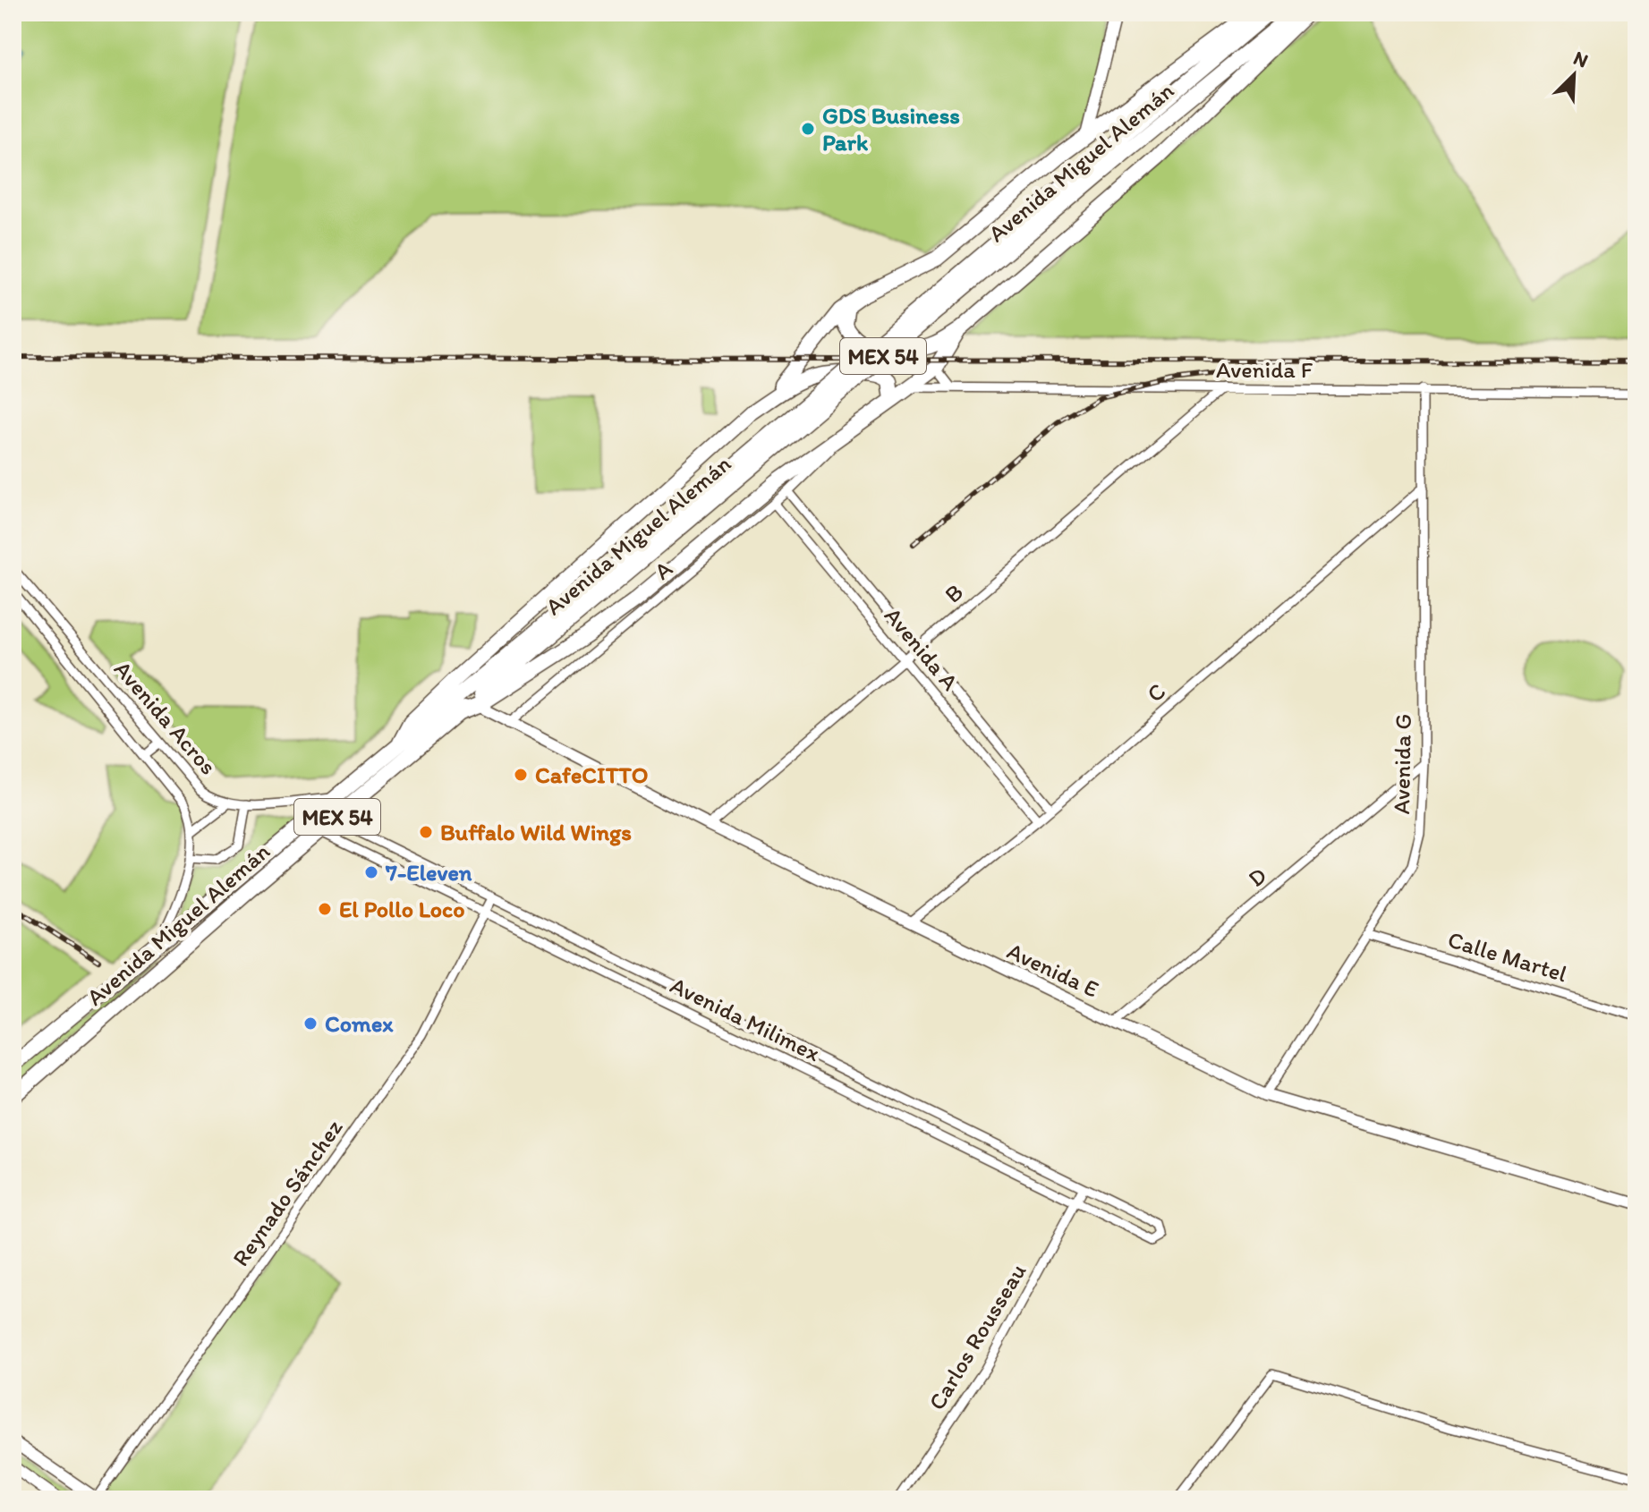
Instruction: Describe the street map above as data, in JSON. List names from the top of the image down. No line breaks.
{"streets":{"highway":["Avenida Miguel Alemán","MEX 54"],"main road":["Avenida E"],"street":["Avenida F","A","B","Avenida A","C","Avenida Acros","Avenida G","D","Calle Martel","Avenida Milimex","Reynado Sánchez","Carlos Rousseau"]},"crossings":[["Avenida Miguel Alemán","Avenida Acros"],["Avenida Miguel Alemán","Avenida Milimex"],["Avenida F","B"],["Avenida F","Avenida G"],["A","Avenida A"],["A","Avenida E"],["B","Avenida A"],["B","Avenida E"],["Avenida A","C"],["C","Avenida G"],["C","Avenida E"],["Avenida G","D"],["Avenida G","Calle Martel"],["Avenida G","Avenida E"],["D","Avenida E"],["Avenida Milimex","Reynado Sánchez"],["Avenida Milimex","Carlos Rousseau"]],"places":["GDS Business Park","CafeCITTO","Buffalo Wild Wings","7-Eleven","El Pollo Loco","Comex"],"north":"top right"}
